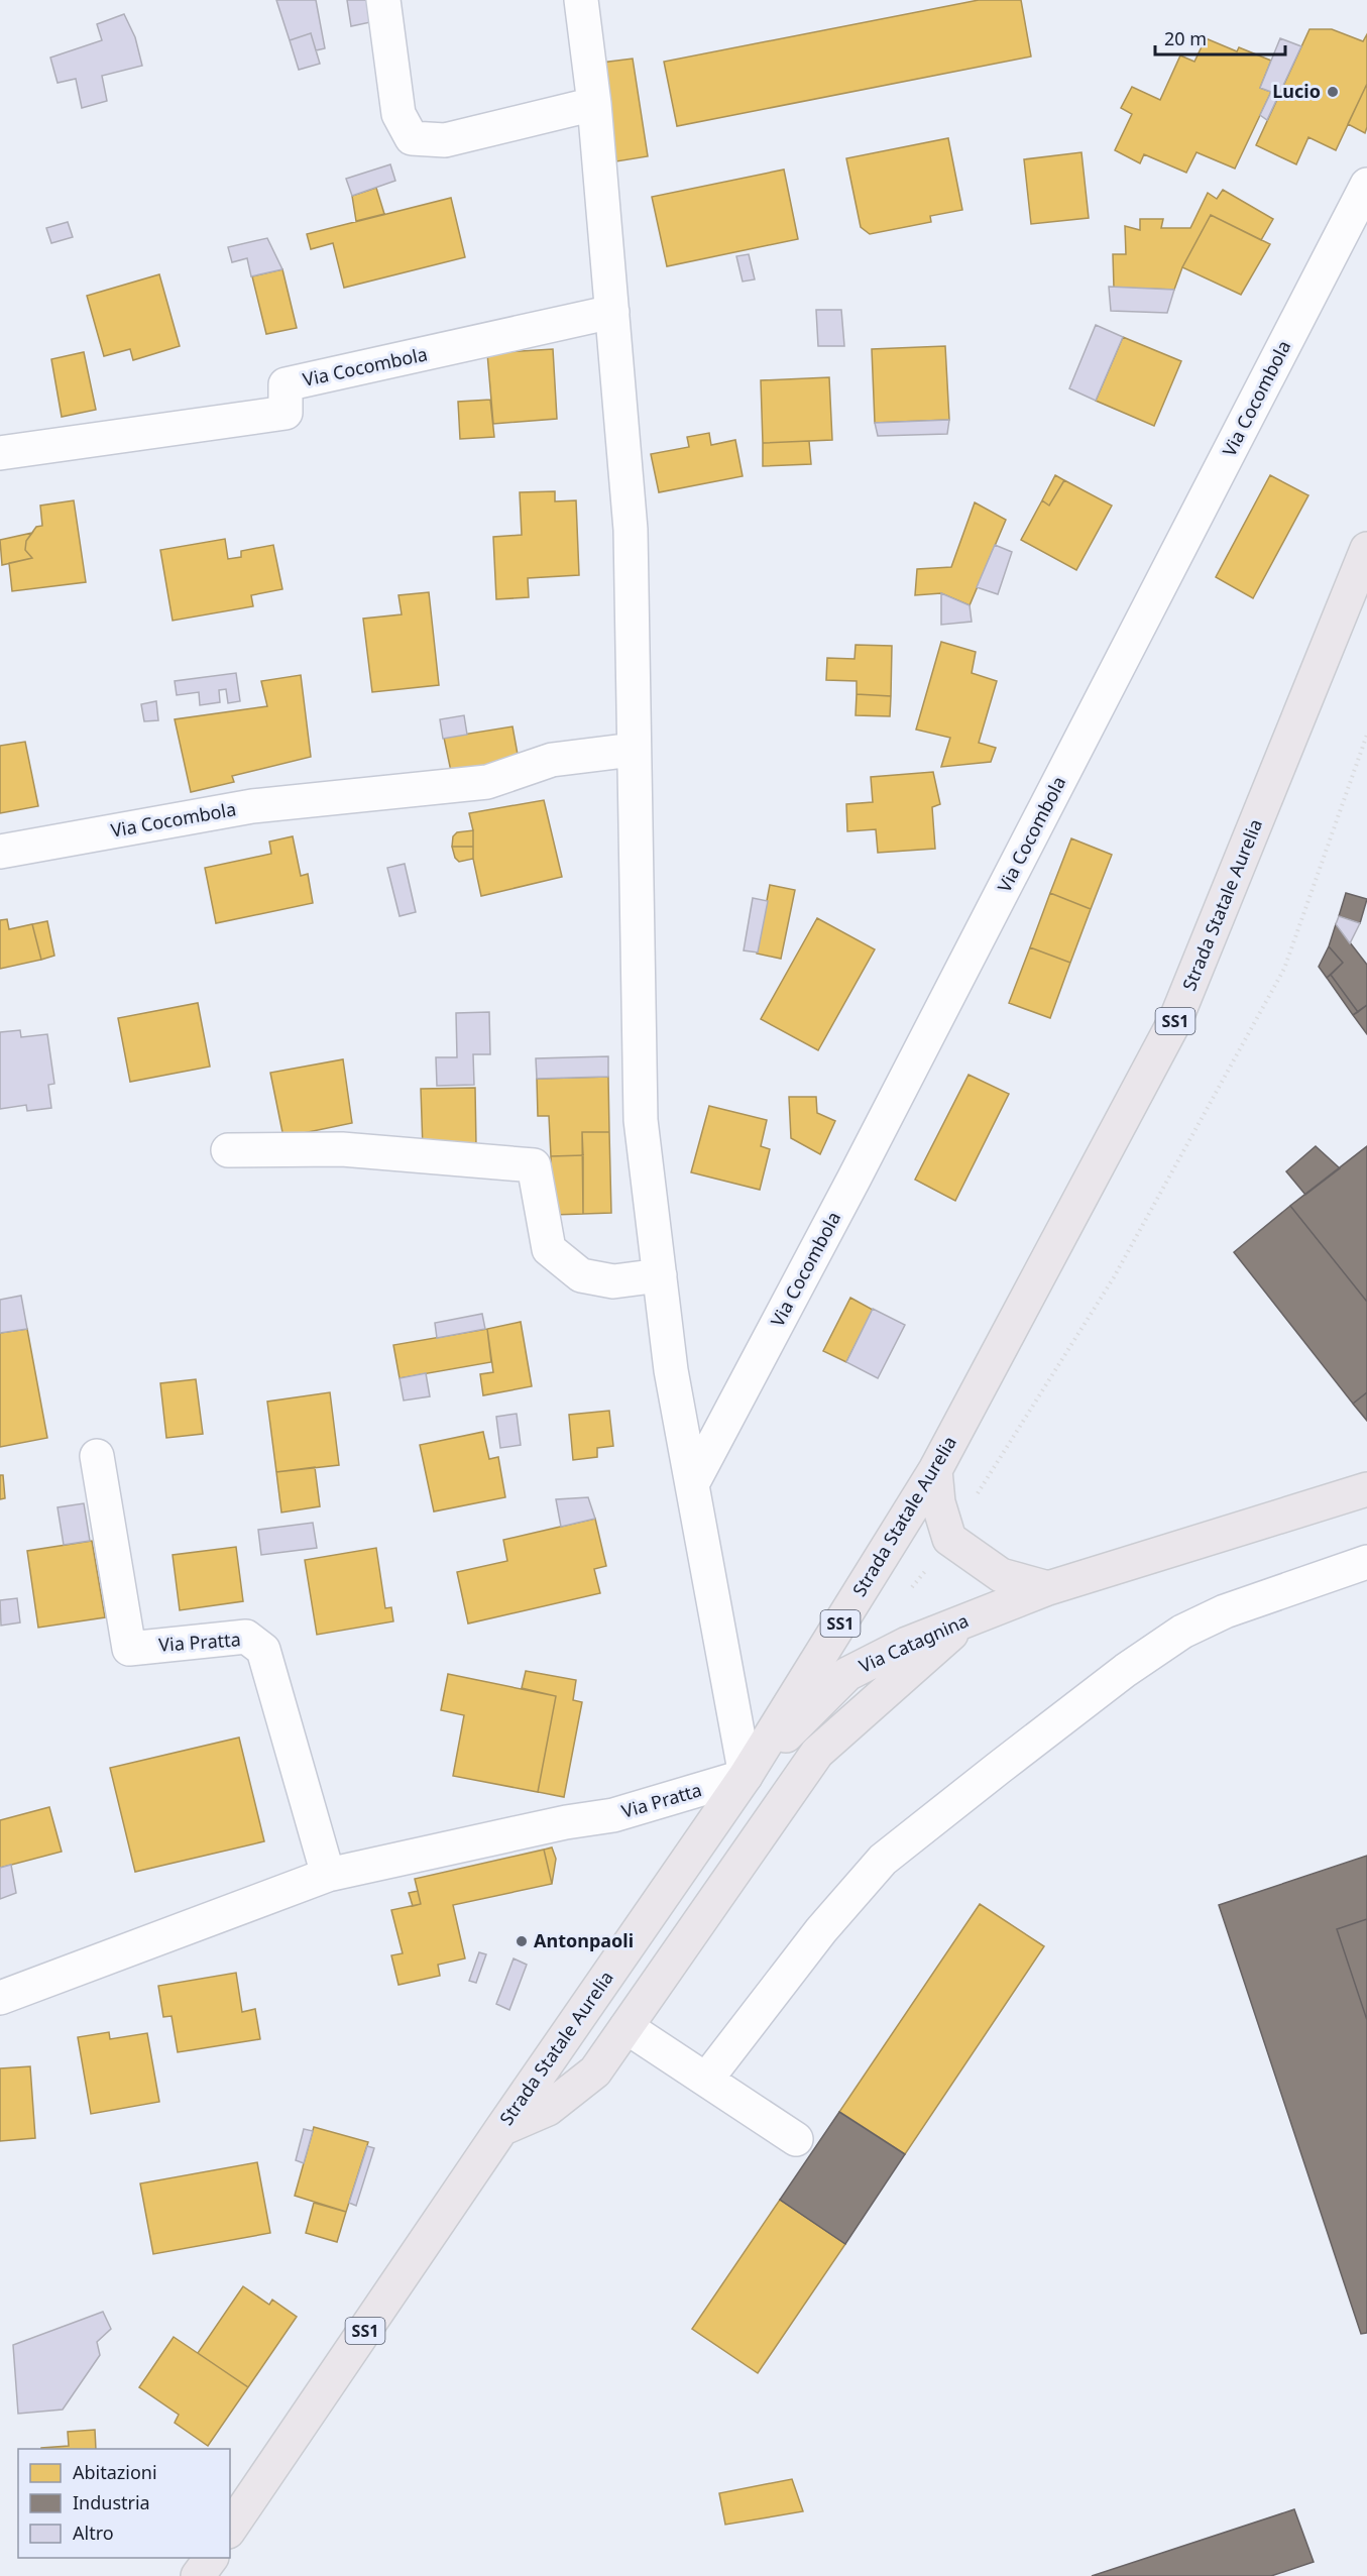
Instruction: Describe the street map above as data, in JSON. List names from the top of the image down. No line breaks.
{"streets":{"main road":["Strada Statale Aurelia","SS1","Via Catagnina"],"street":["Via Cocombola","Via Pratta"]},"crossings":[["Strada Statale Aurelia","Via Pratta"],["Strada Statale Aurelia","Via Catagnina"],["Via Pratta","Via Catagnina"]],"places":["Lucio","Antonpaoli"],"legend":["Abitazioni","Industria","Altro"],"scale_bar":"20 m"}
